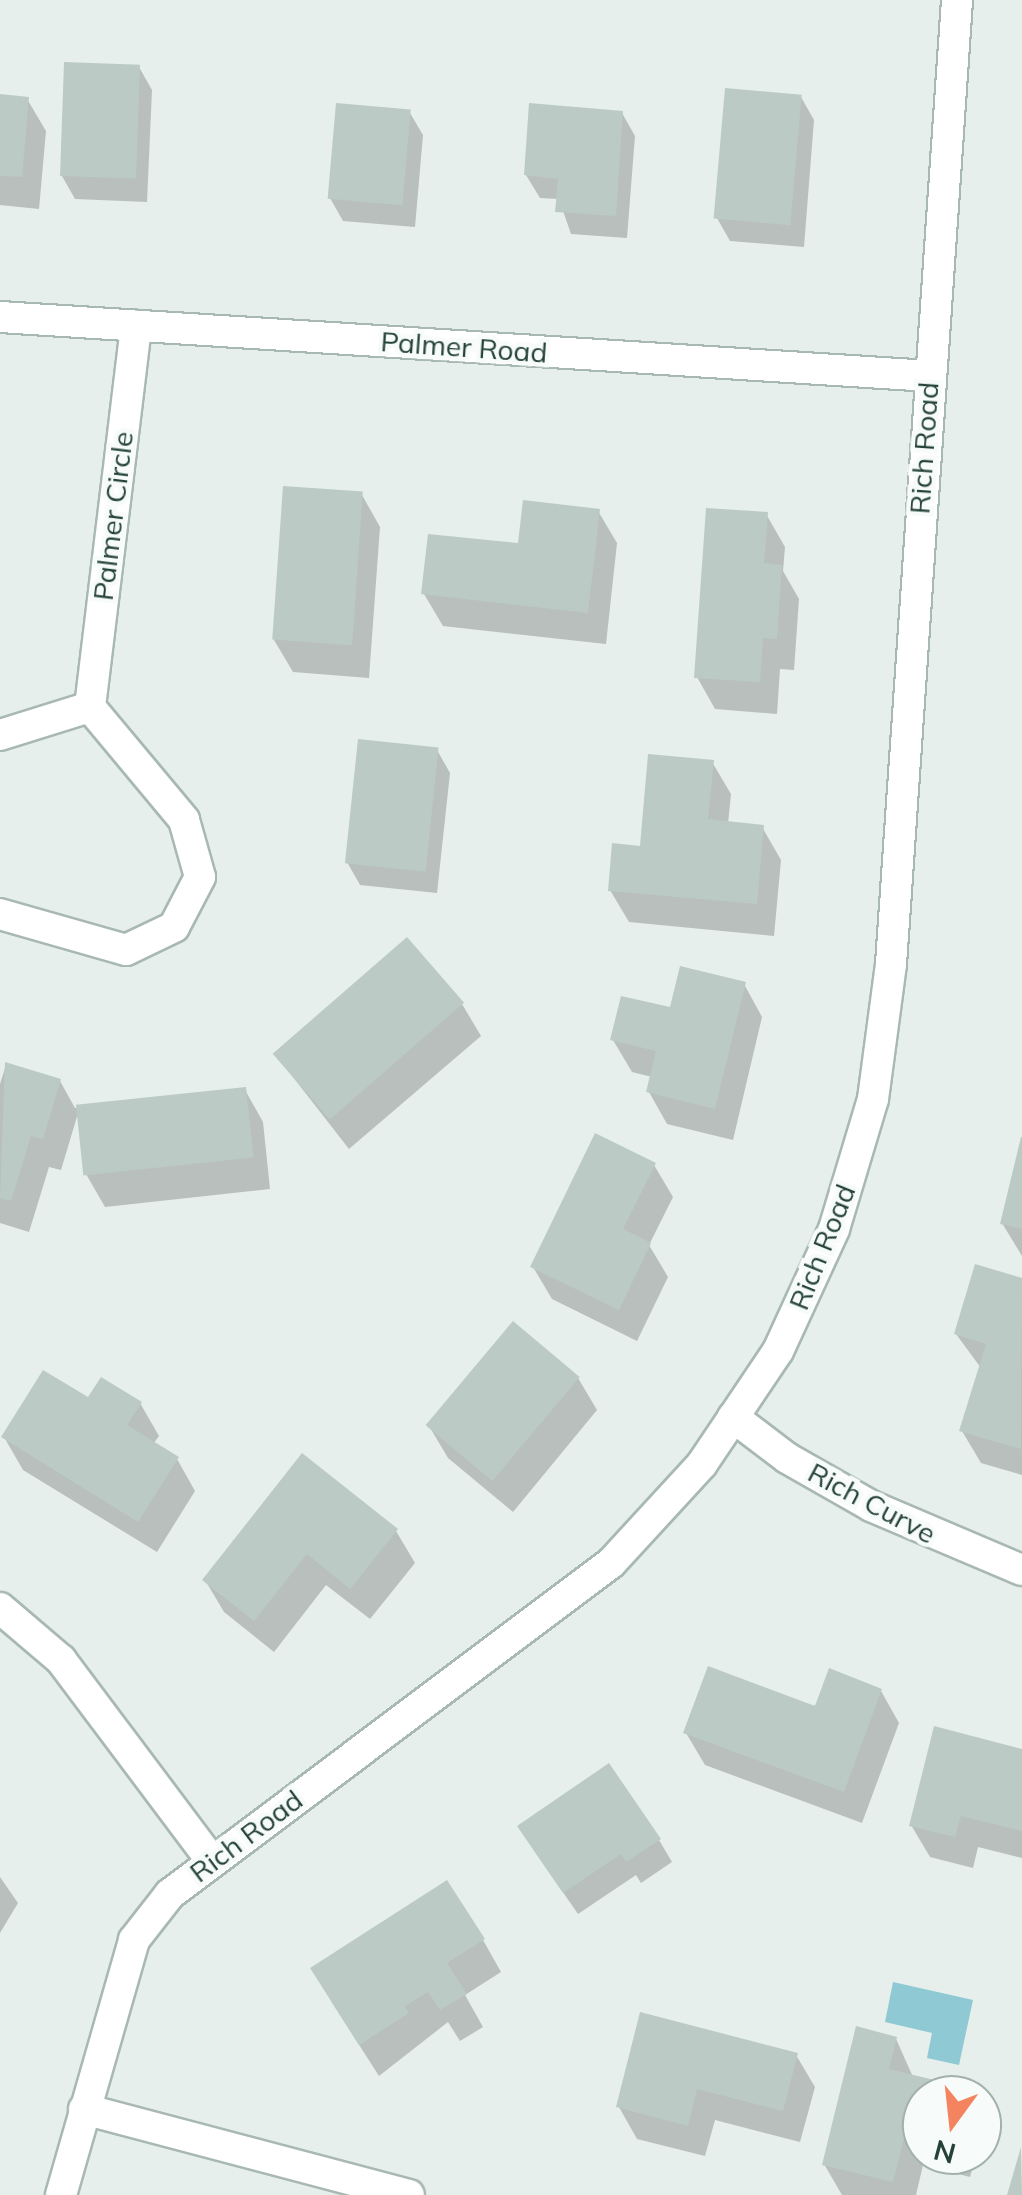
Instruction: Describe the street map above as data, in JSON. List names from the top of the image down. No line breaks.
{"streets":{"street":["Palmer Road","Rich Road","Palmer Circle","Rich Curve"]},"crossings":[["Palmer Road","Rich Road"],["Palmer Road","Palmer Circle"],["Rich Road","Rich Curve"]],"north":"bottom"}
